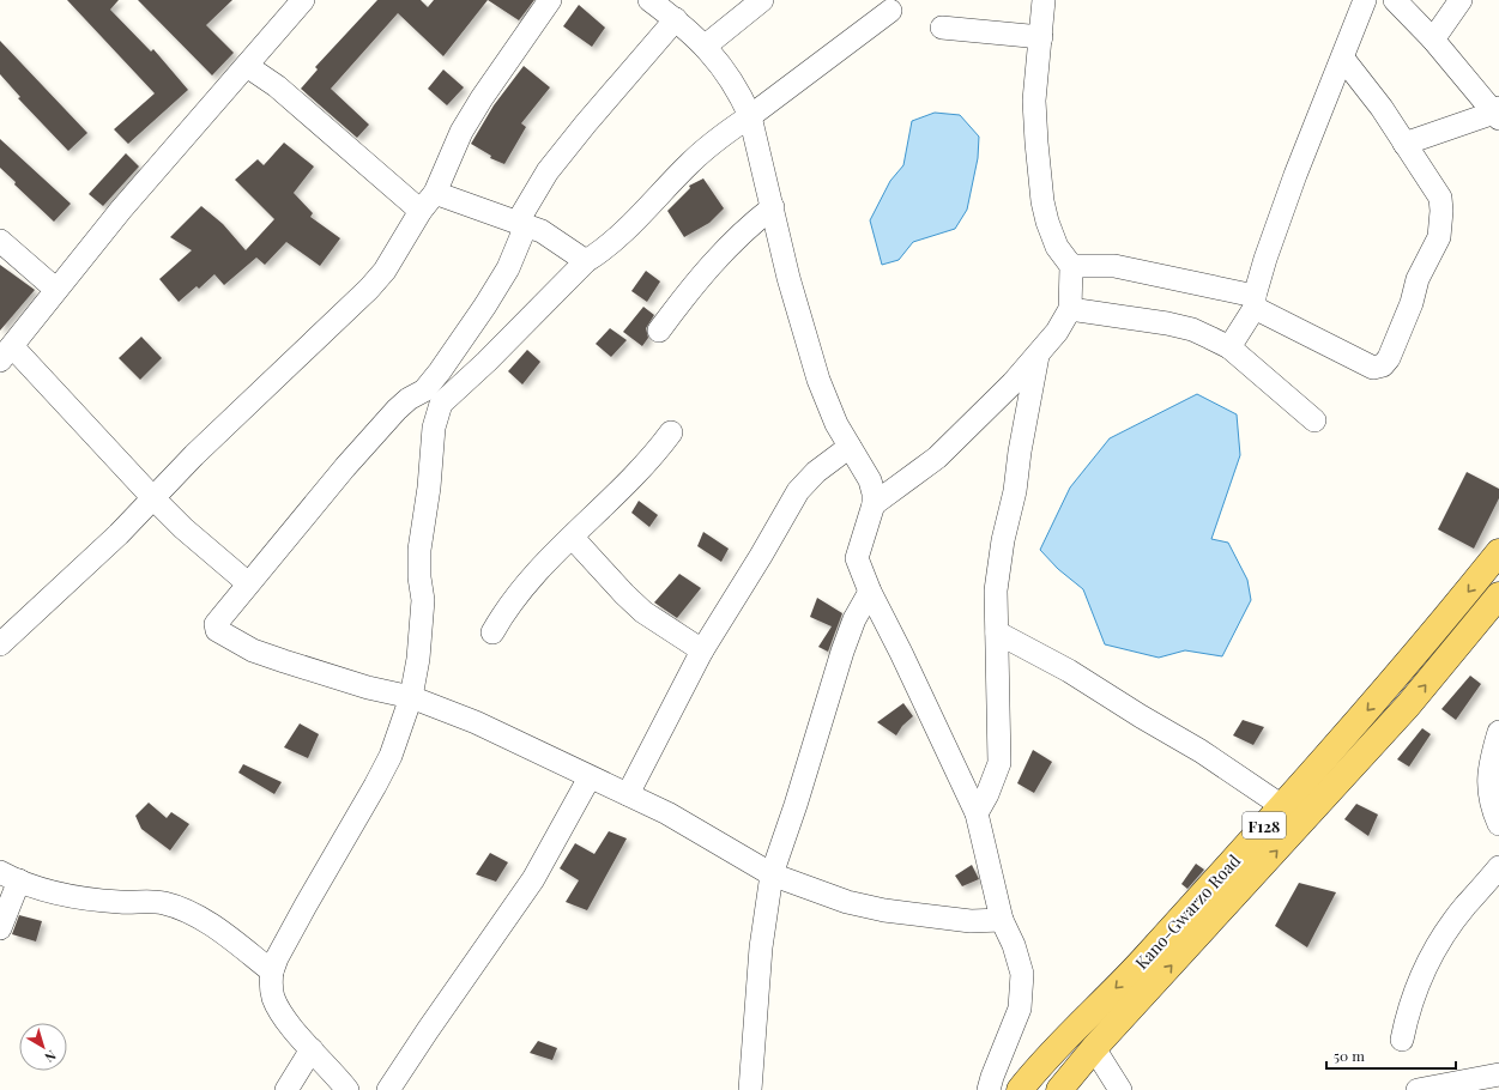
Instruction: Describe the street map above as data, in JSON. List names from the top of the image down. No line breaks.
{"streets":{"main road":["F128","Kano-Gwarzo Road"]},"scale_bar":"50 m","north":"bottom right"}
